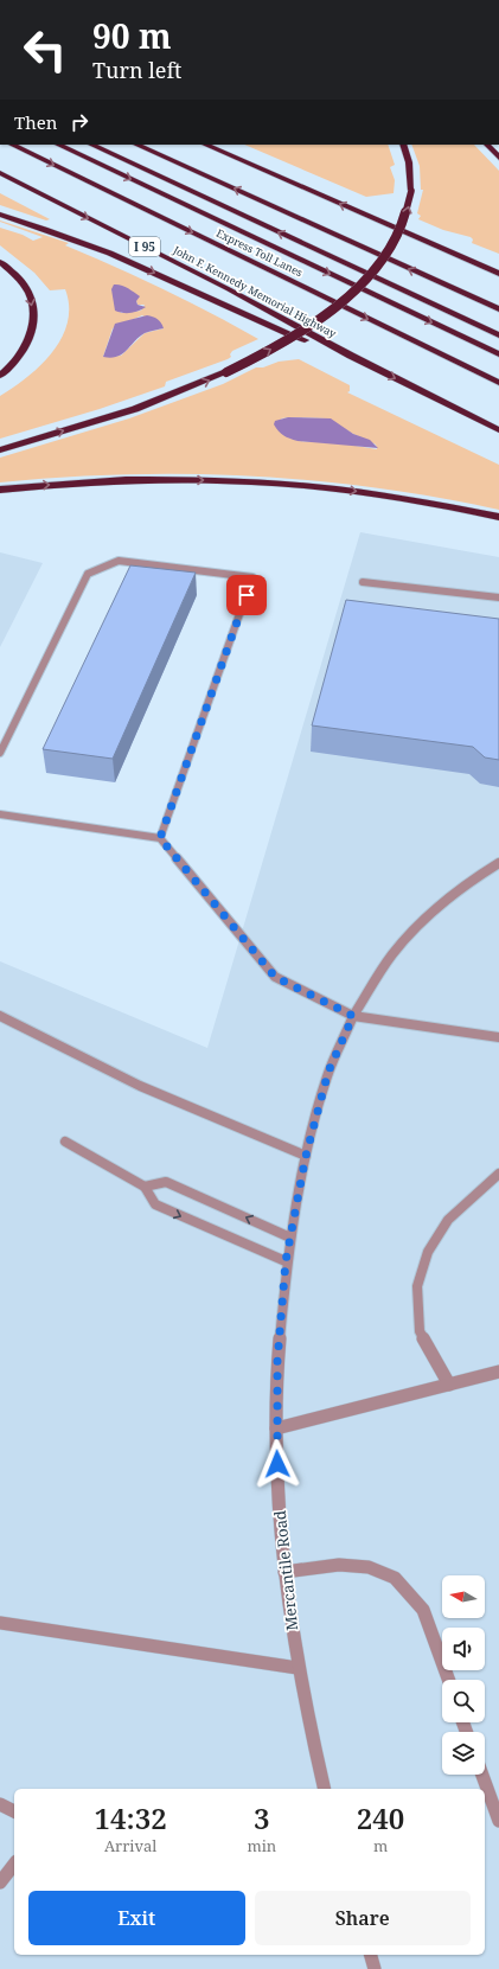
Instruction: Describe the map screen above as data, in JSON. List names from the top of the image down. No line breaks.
{"streets":{"highway":["I 95","Express Toll Lanes","John F. Kennedy Memorial Highway"],"street":["Mercantile Road"]},"north":"left","page":{"turn":["90 m","Turn left"],"then":"Then","eta":["14:32","Arrival","3","min","240","m"],"buttons":["Exit","Share"]}}
